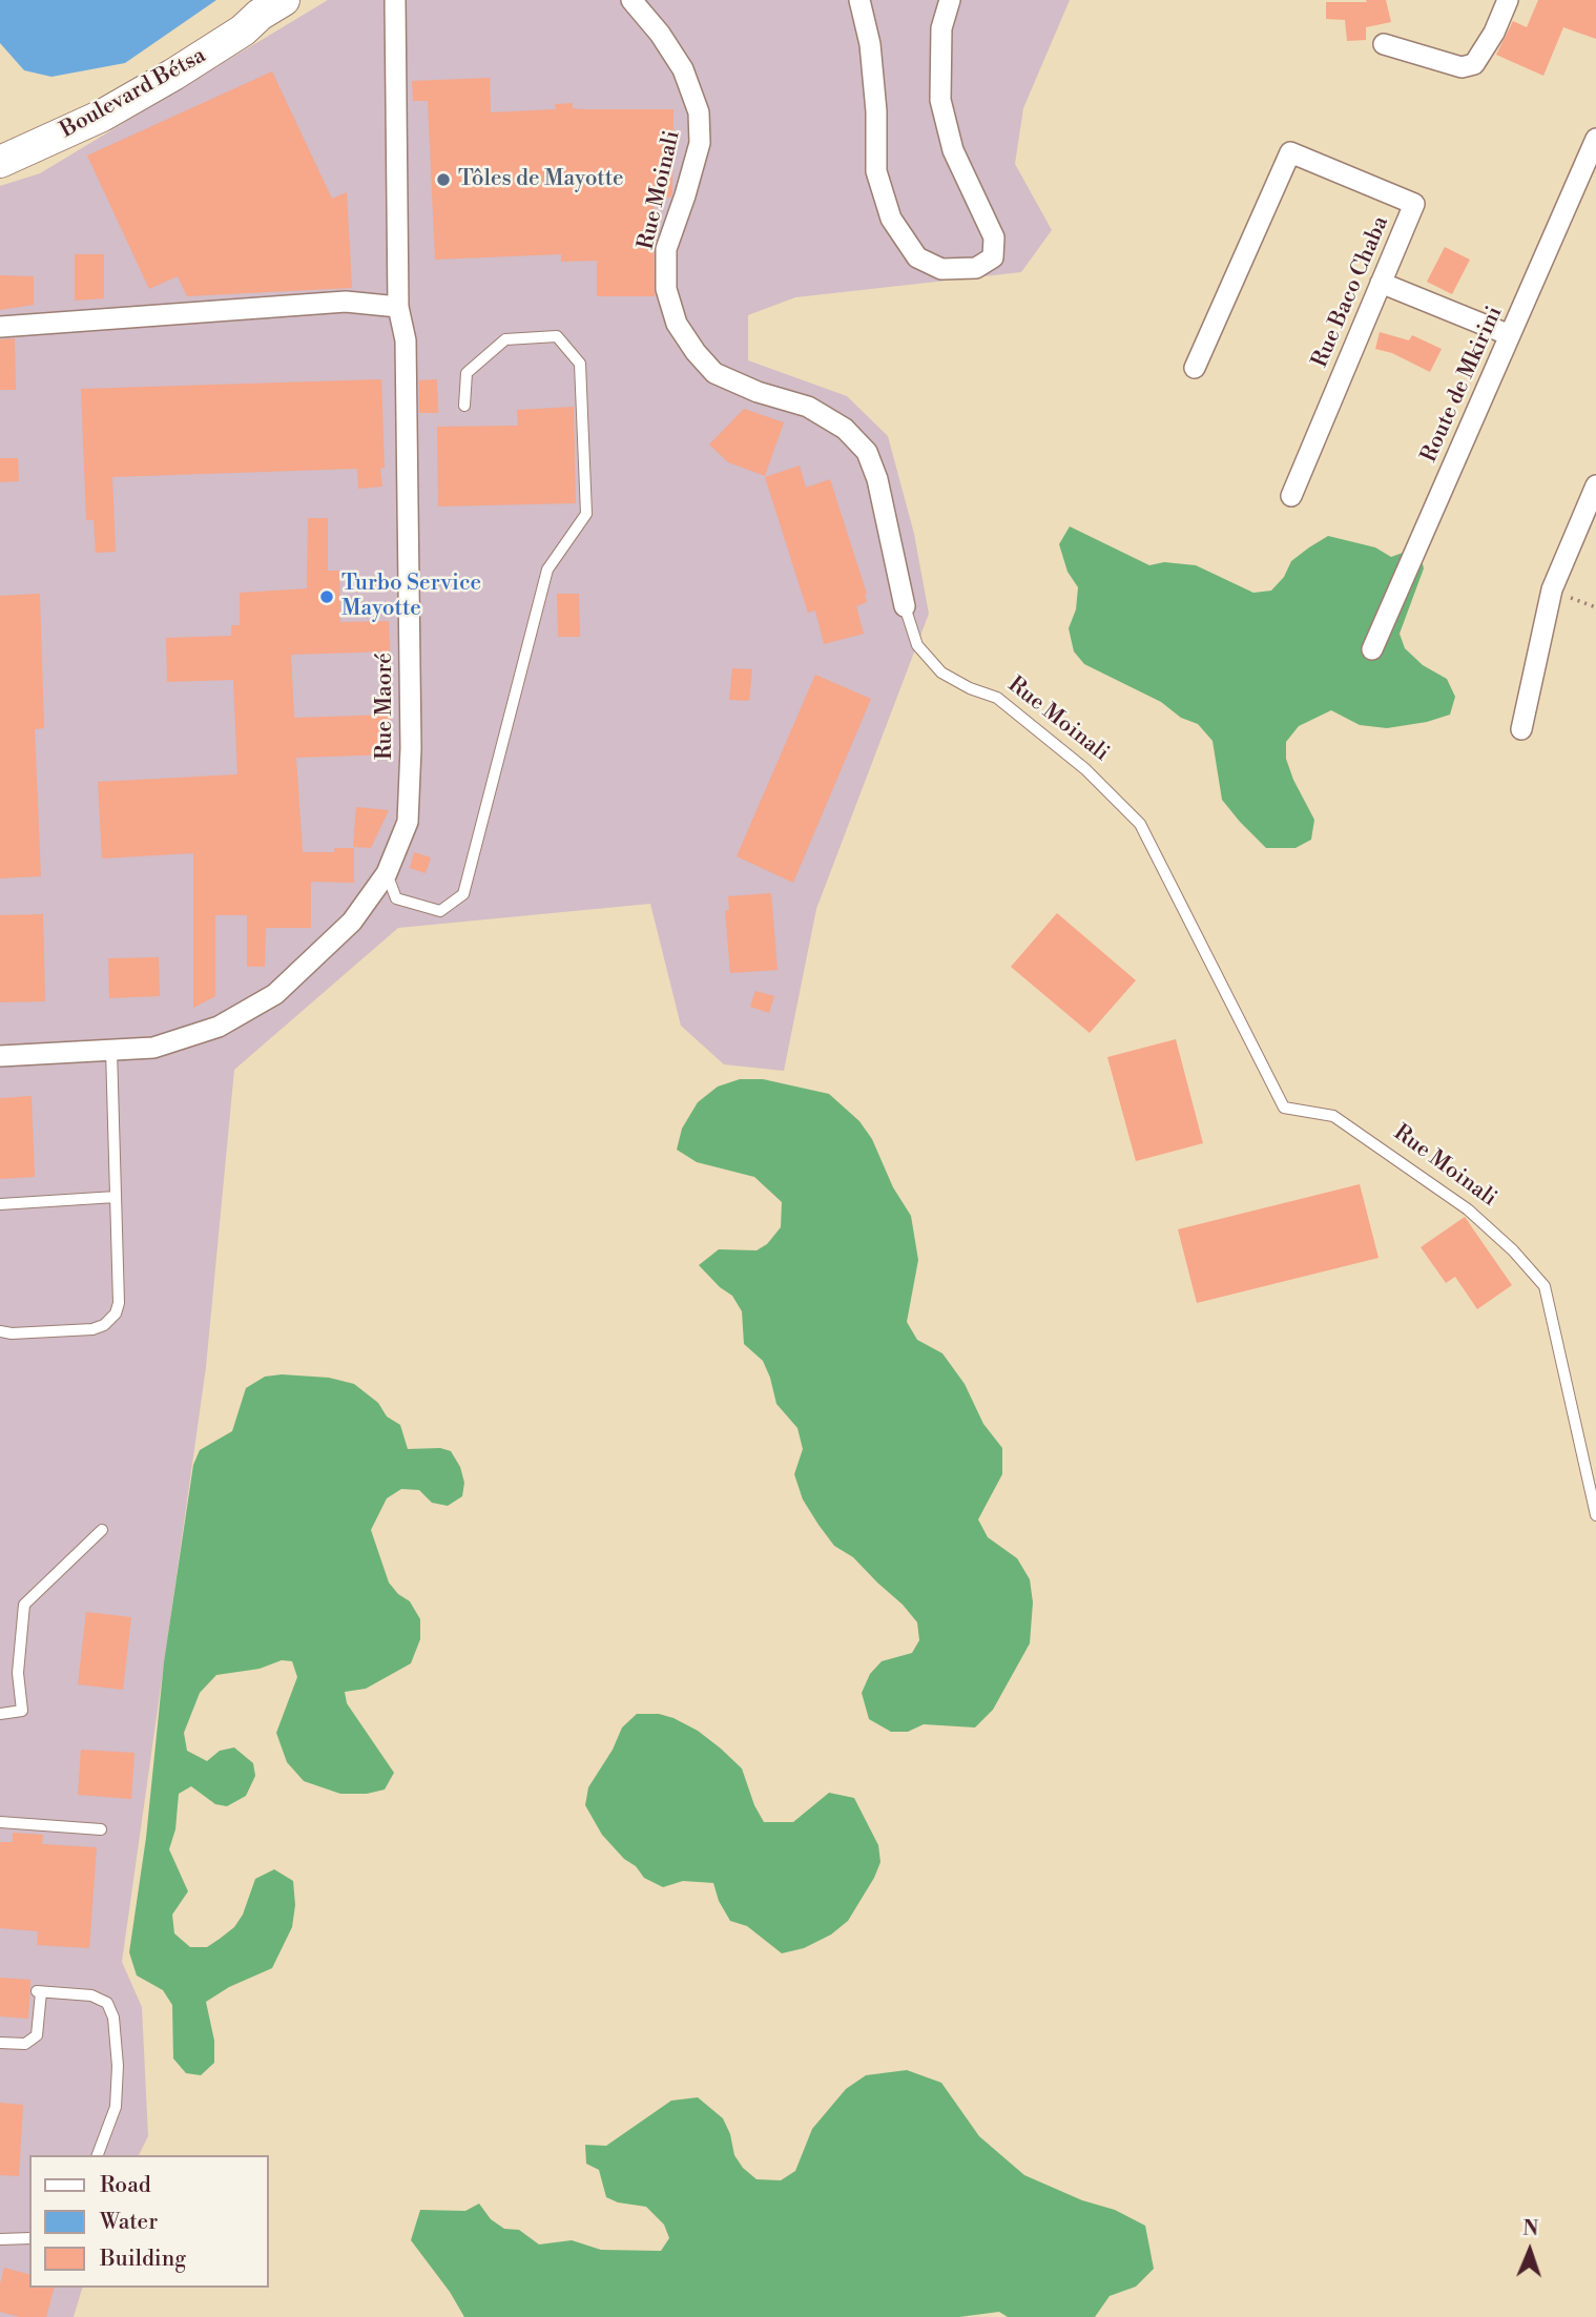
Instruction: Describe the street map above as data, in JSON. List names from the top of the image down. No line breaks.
{"streets":{"main road":["Boulevard Bétsa"],"street":["Rue Moinali","Rue Baco Chaba","Route de Mkirini","Rue Maoré"]},"places":["Tôles de Mayotte","Turbo Service Mayotte"],"legend":["Road","Water","Building"],"north":"top"}
